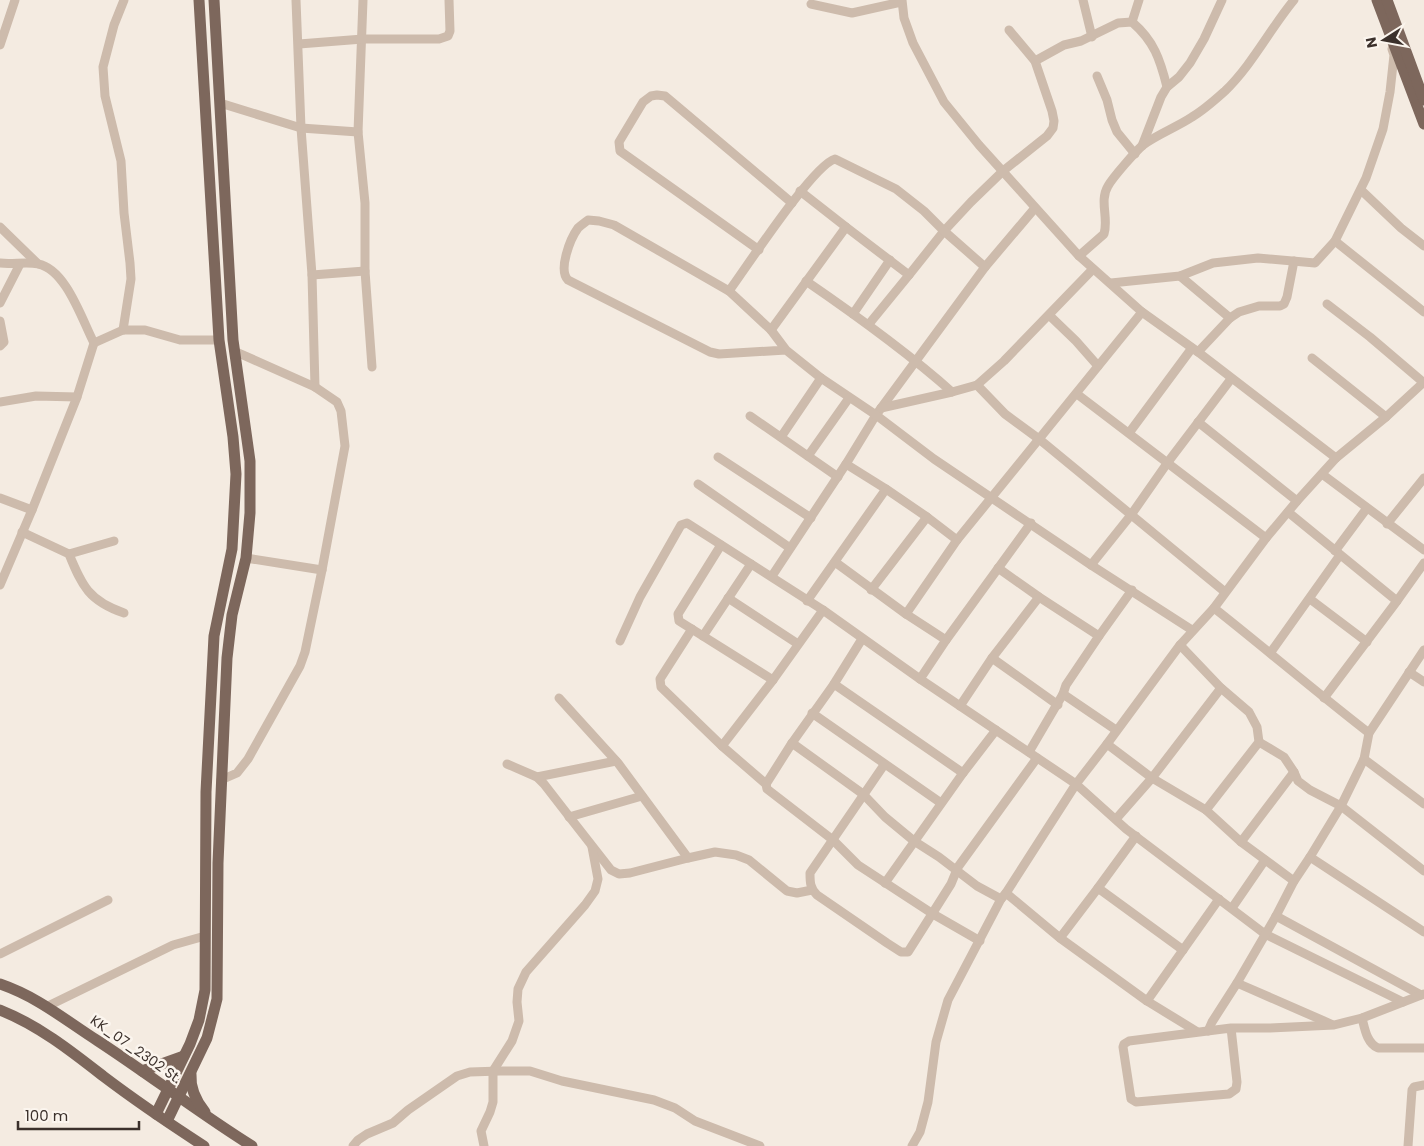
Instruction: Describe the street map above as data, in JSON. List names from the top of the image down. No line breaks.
{"streets":{"main road":["KK_07_2302 St."]},"scale_bar":"100 m","north":"left"}
